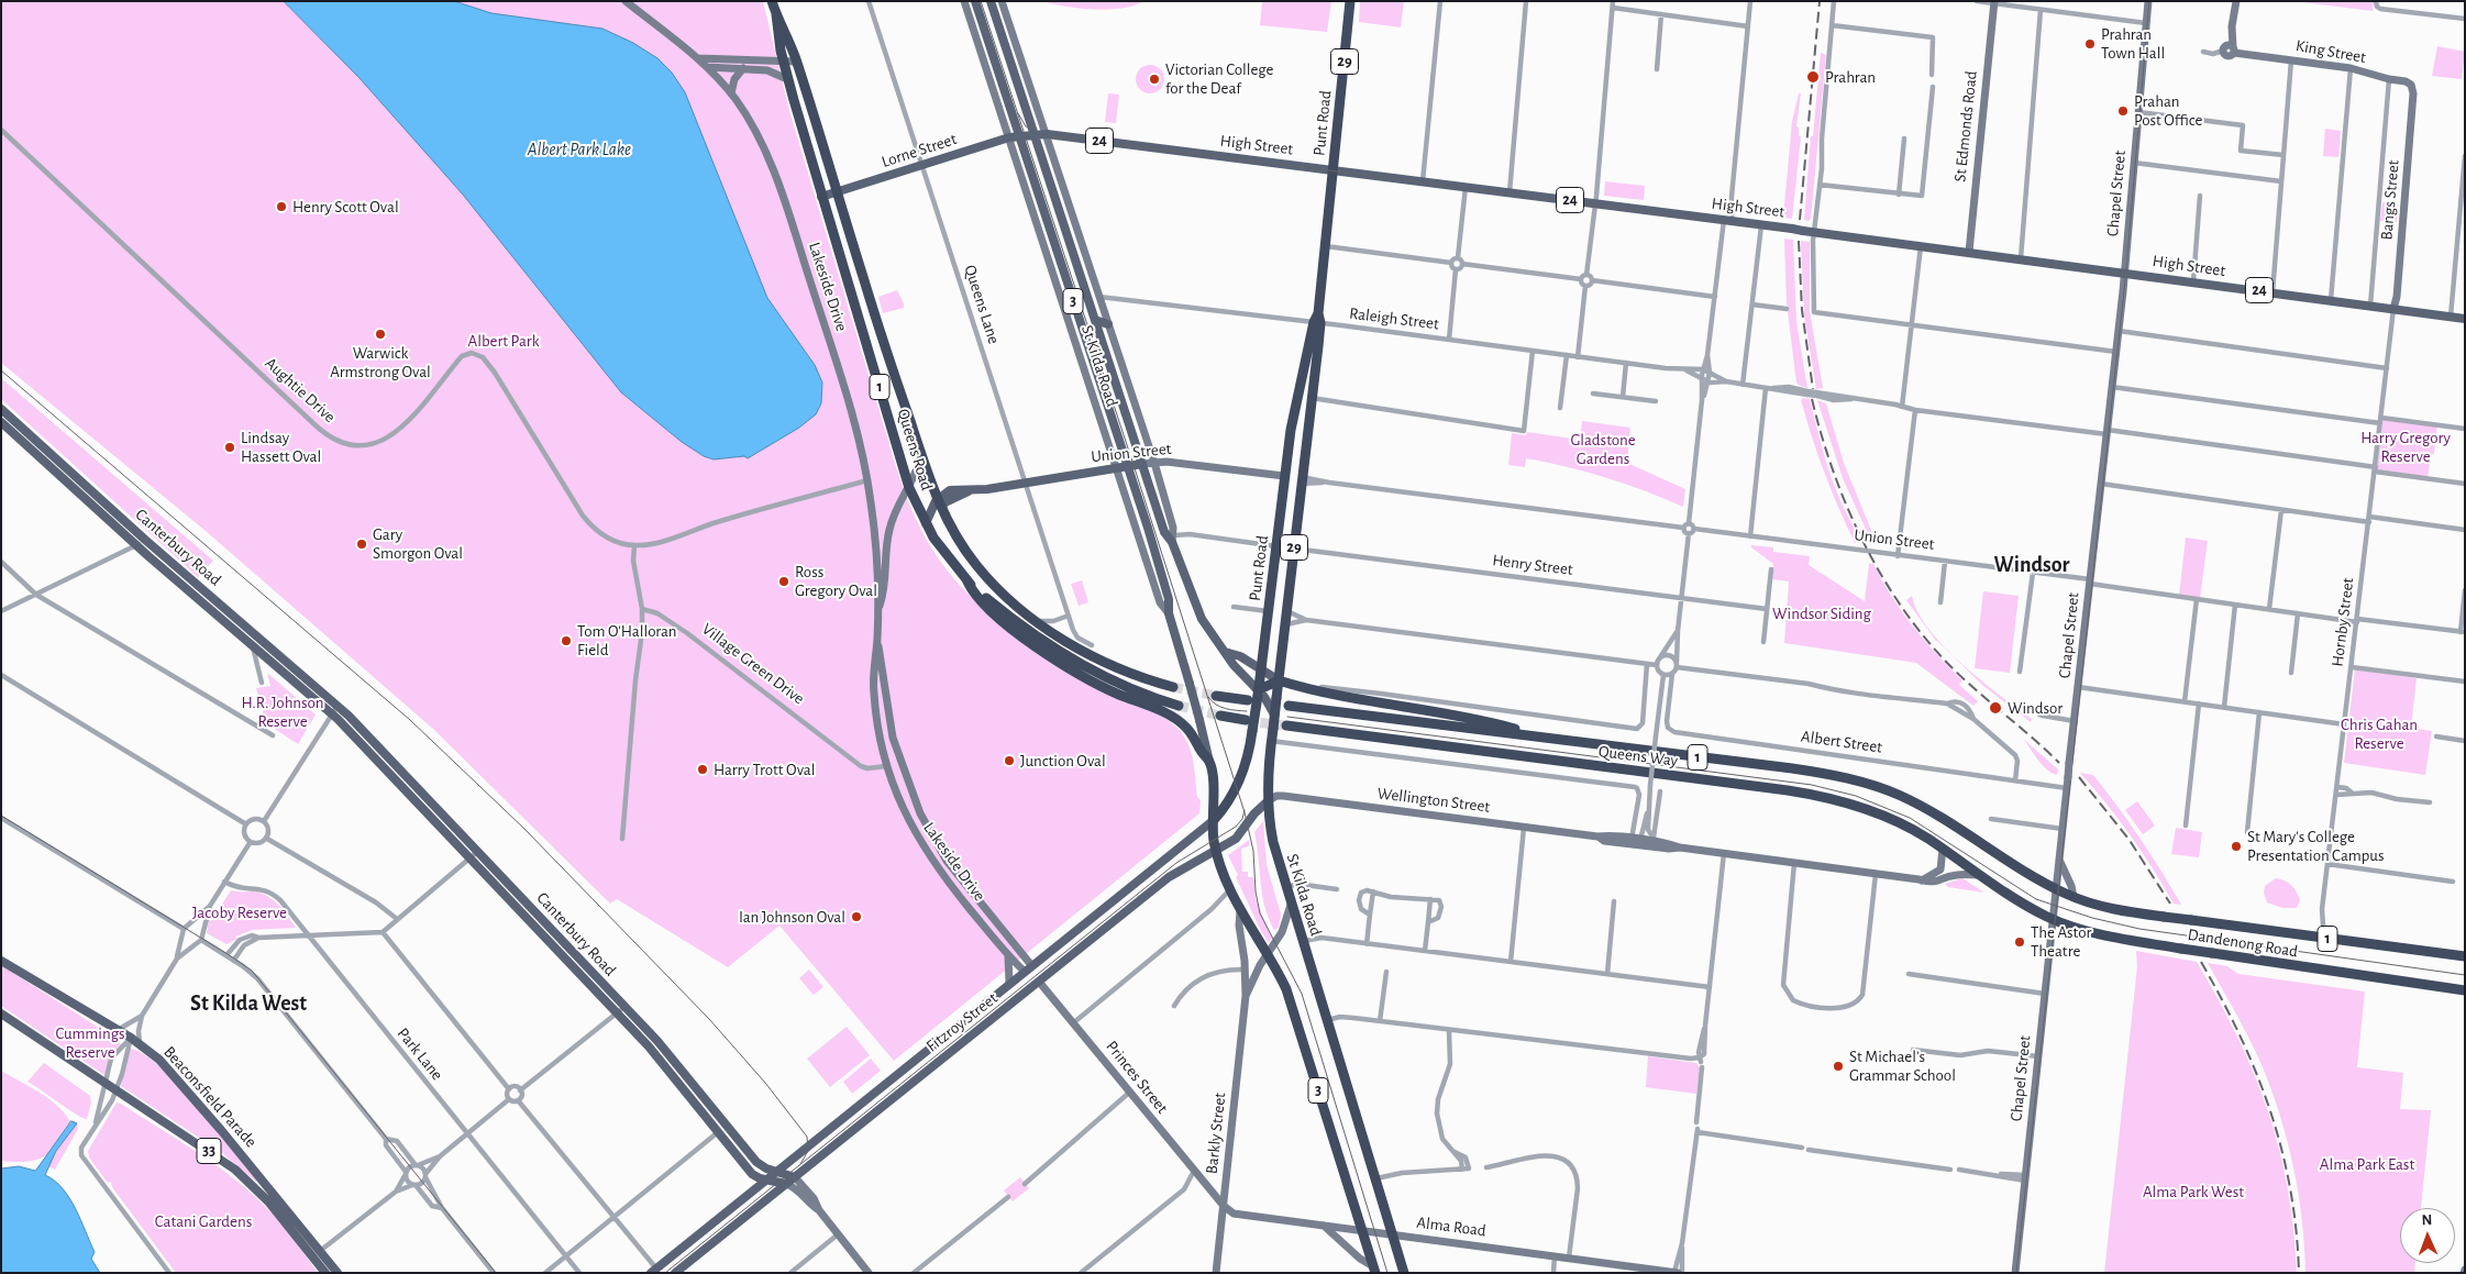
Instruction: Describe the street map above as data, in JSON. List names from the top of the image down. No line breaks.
{"streets":{"highway":["29","Punt Road","3","St Kilda Road","1","Queens Road","Union Street","Queens Way","Dandenong Road"],"main road":["24","High Street","Lorne Street","Lakeside Drive","Canterbury Road","Fitzroy Street","Princes Street","Beaconsfield Parade","33"],"street":["King Street","St Edmonds Road","Chapel Street","Bangs Street","Queens Lane","Raleigh Street","Aughtie Drive","Henry Street","Hornby Street","Village Green Drive","Albert Street","Wellington Street","Park Lane","Barkly Street","Alma Road"]},"crossings":[["King Street","Bangs Street"],["Punt Road","High Street"],["Punt Road","Raleigh Street"],["Punt Road","St Kilda Road"],["Punt Road","Union Street"],["Punt Road","Henry Street"],["Punt Road","Fitzroy Street"],["St Edmonds Road","High Street"],["High Street","Lorne Street"],["High Street","Chapel Street"],["High Street","Bangs Street"],["High Street","St Kilda Road"],["High Street","Hornby Street"],["Lorne Street","Queens Lane"],["Lorne Street","St Kilda Road"],["Lorne Street","Queens Road"],["Chapel Street","Union Street"],["Chapel Street","Albert Street"],["Chapel Street","Queens Way"],["Chapel Street","Dandenong Road"],["Bangs Street","Hornby Street"],["Lakeside Drive","Village Green Drive"],["Lakeside Drive","Fitzroy Street"],["Lakeside Drive","Princes Street"],["Queens Lane","Union Street"],["Raleigh Street","St Kilda Road"],["St Kilda Road","Union Street"],["St Kilda Road","Wellington Street"],["St Kilda Road","Fitzroy Street"],["St Kilda Road","Barkly Street"],["St Kilda Road","Alma Road"],["Queens Road","Union Street"],["Union Street","Hornby Street"],["Canterbury Road","Fitzroy Street"],["Hornby Street","Dandenong Road"],["Queens Way","Wellington Street"],["Queens Way","Dandenong Road"],["Wellington Street","Fitzroy Street"],["Fitzroy Street","Princes Street"],["Princes Street","Barkly Street"],["Princes Street","Alma Road"],["Barkly Street","Alma Road"]],"districts":["Windsor","St Kilda West"],"water":["Albert Park Lake"],"parks":["Albert Park","Harry Gregory Reserve","Gladstone Gardens","Windsor Siding","H.R. Johnson Reserve","Chris Gahan Reserve","Jacoby Reserve","Cummings Reserve","Alma Park East","Alma Park West","Catani Gardens"],"places":["Prahran Town Hall","Prahran","Victorian College for the Deaf","Prahan Post Office","Henry Scott Oval","Warwick Armstrong Oval","Lindsay Hassett Oval","Gary Smorgon Oval","Ross Gregory Oval","Tom O'Halloran Field","Windsor","Junction Oval","Harry Trott Oval","St Mary's College Presentation Campus","Ian Johnson Oval","The Astor Theatre","St Michael's Grammar School"],"north":"top"}
